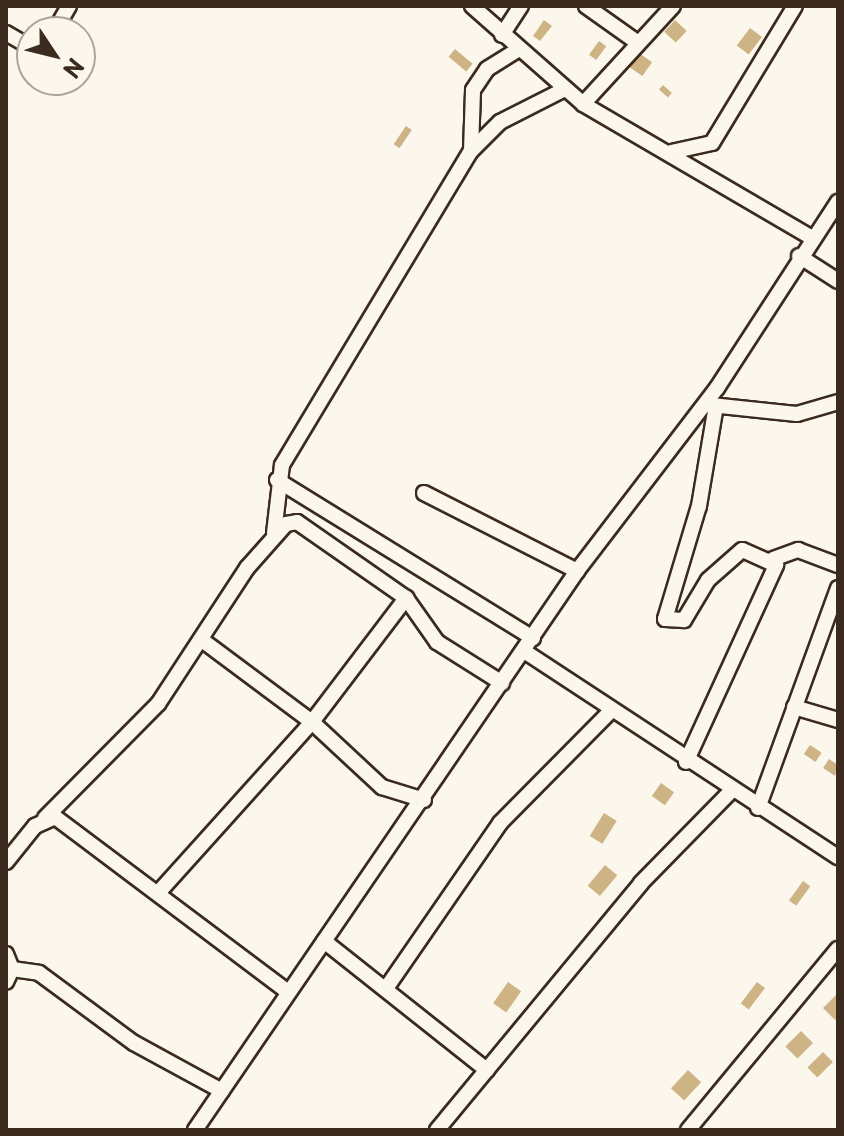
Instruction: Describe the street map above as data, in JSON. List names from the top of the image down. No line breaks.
{"north":"bottom right"}
